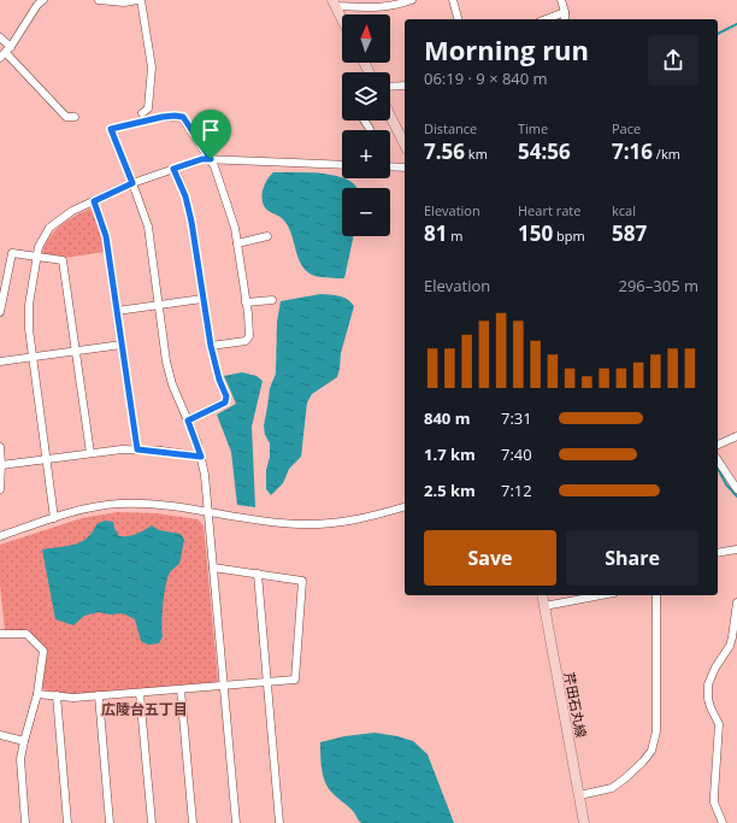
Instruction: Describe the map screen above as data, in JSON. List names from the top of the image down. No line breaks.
{"streets":{"main road":["芹田石丸線"]},"districts":["広陵台五丁目"],"north":"top","page":{"map_buttons":["+","−"],"heading":["Morning run","06:19 · 9 × 840 m"],"stats":[["Distance","7.56 km"],["Time","54:56"],["Pace","7:16 /km"],["Elevation","81 m"],["Heart rate","150 bpm"],["kcal","587"]],"chart":["Elevation","296–305 m"],"list":[{"name":"840 m","note":"7:31"},{"name":"1.7 km","note":"7:40"},{"name":"2.5 km","note":"7:12"}],"buttons":["Save","Share"]}}
